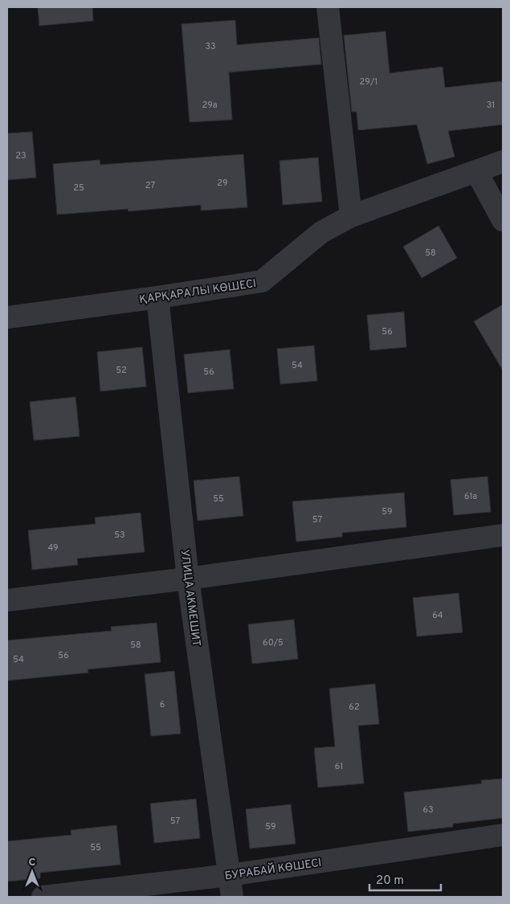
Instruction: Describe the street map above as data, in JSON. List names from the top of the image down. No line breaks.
{"streets":{"street":["ҚАРҚАРАЛЫ КӨШЕСІ","УЛИЦА АКМЕШИТ","БУРАБАЙ КӨШЕСІ"]},"crossings":[["ҚАРҚАРАЛЫ КӨШЕСІ","УЛИЦА АКМЕШИТ"],["УЛИЦА АКМЕШИТ","БУРАБАЙ КӨШЕСІ"]],"house_numbers":["33","29/1","29а","31","23","29","27","25","58","56","54","52","56","61а","55","59","57","53","49","64","60/5","58","56","54","6","62","61","63","57","59","55"],"scale_bar":"20 m","north":"top"}
